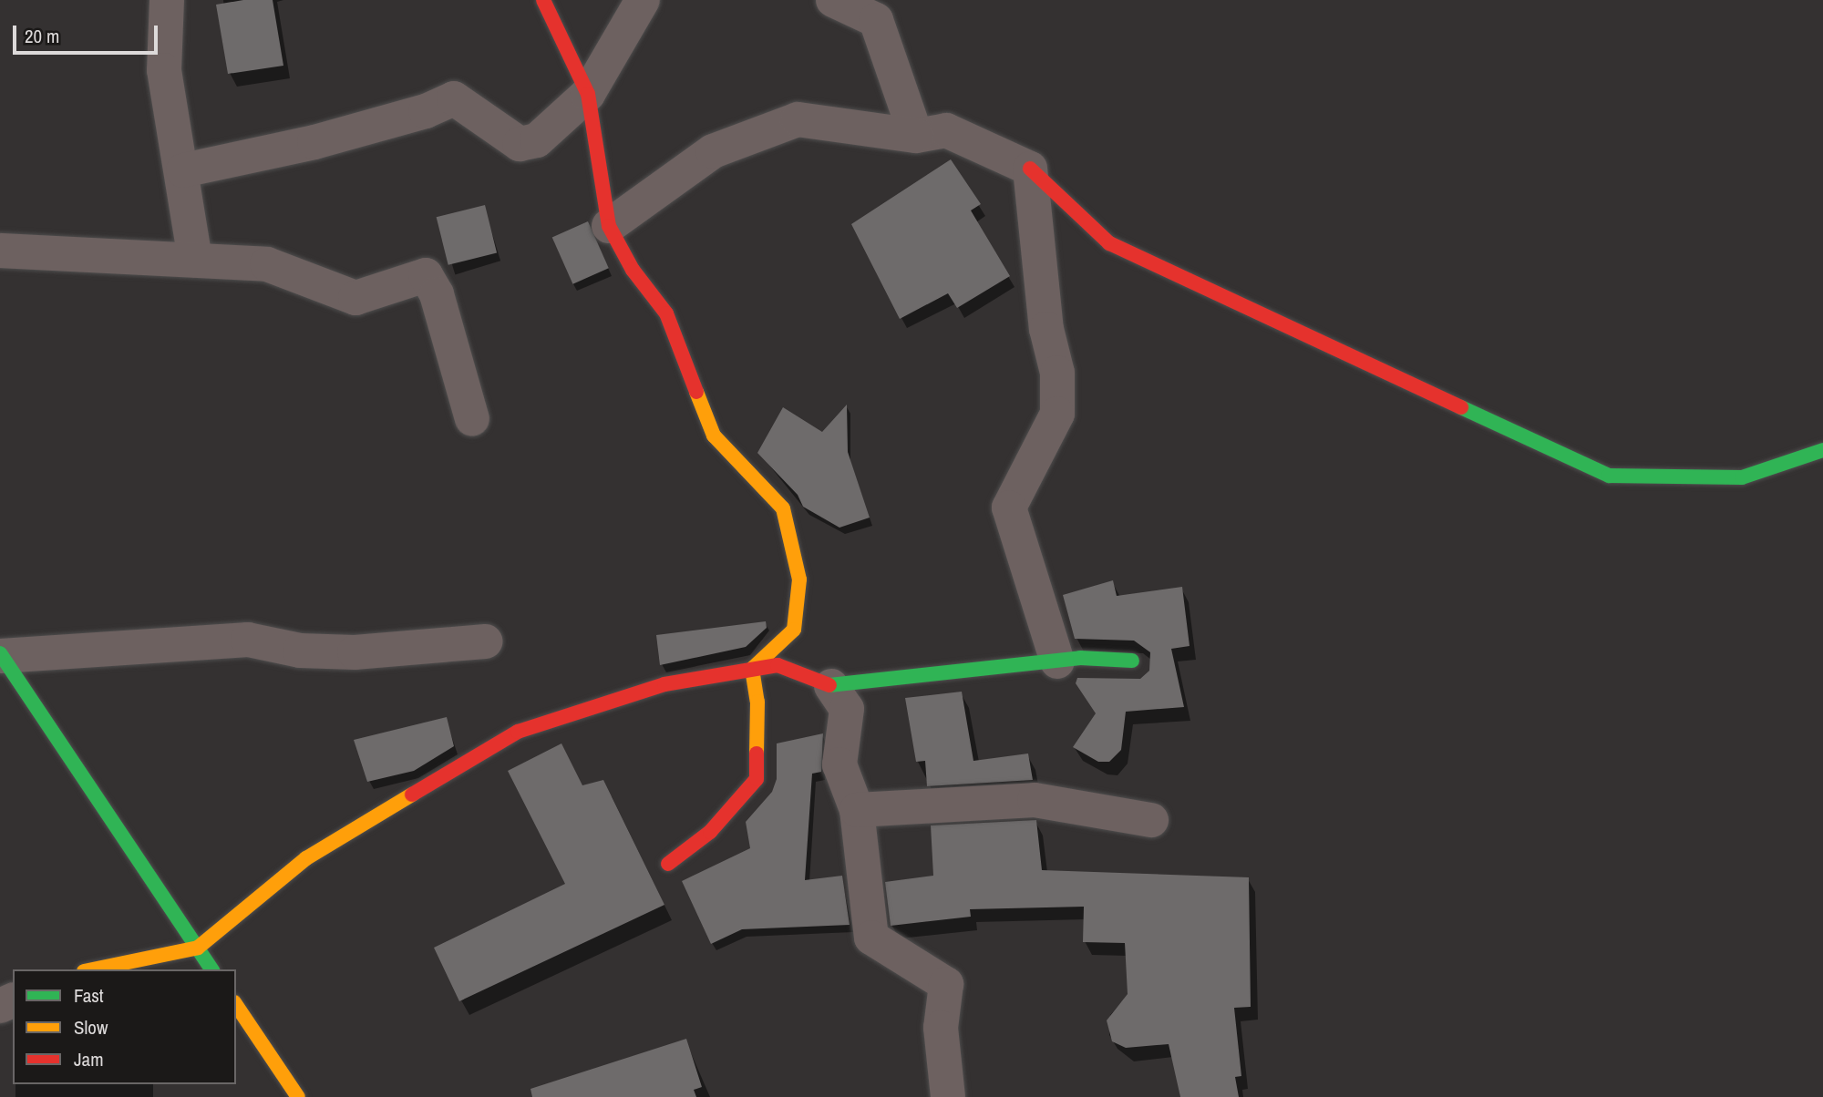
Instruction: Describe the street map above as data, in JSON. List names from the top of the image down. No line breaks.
{"legend":["Fast","Slow","Jam"],"scale_bar":"20 m"}
